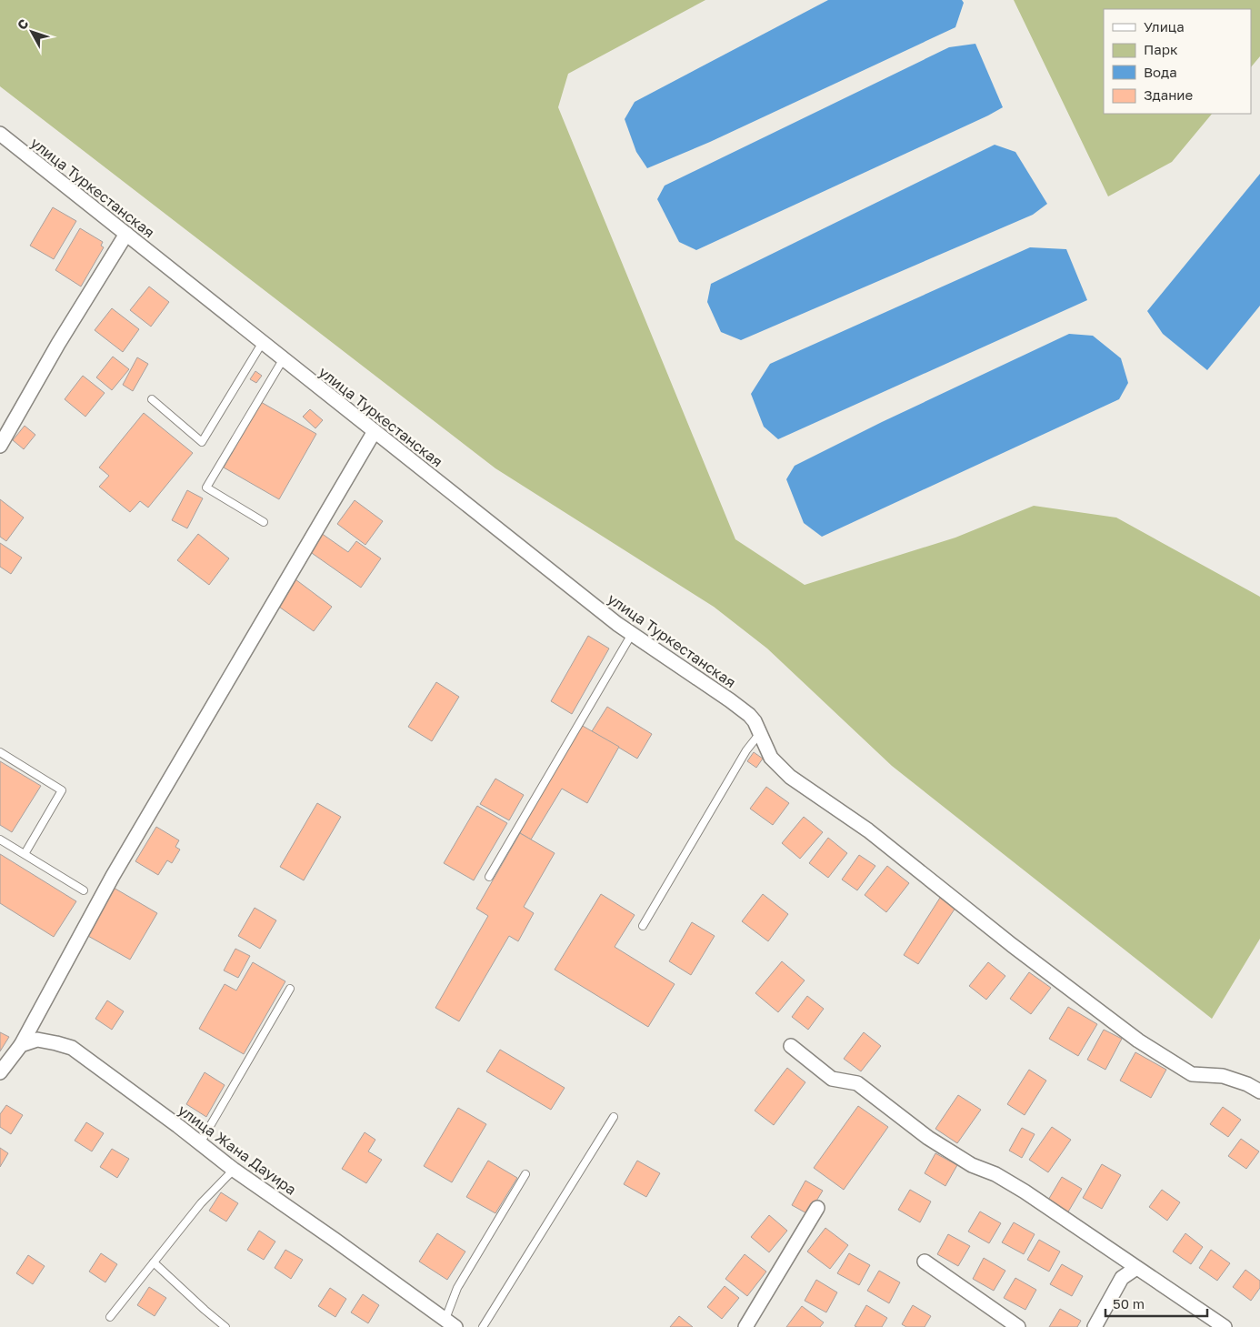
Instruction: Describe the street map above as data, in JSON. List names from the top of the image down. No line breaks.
{"streets":{"street":["улица Туркестанская","улица Жана Дауира"]},"legend":["Улица","Парк","Вода","Здание"],"scale_bar":"50 m","north":"top left"}
